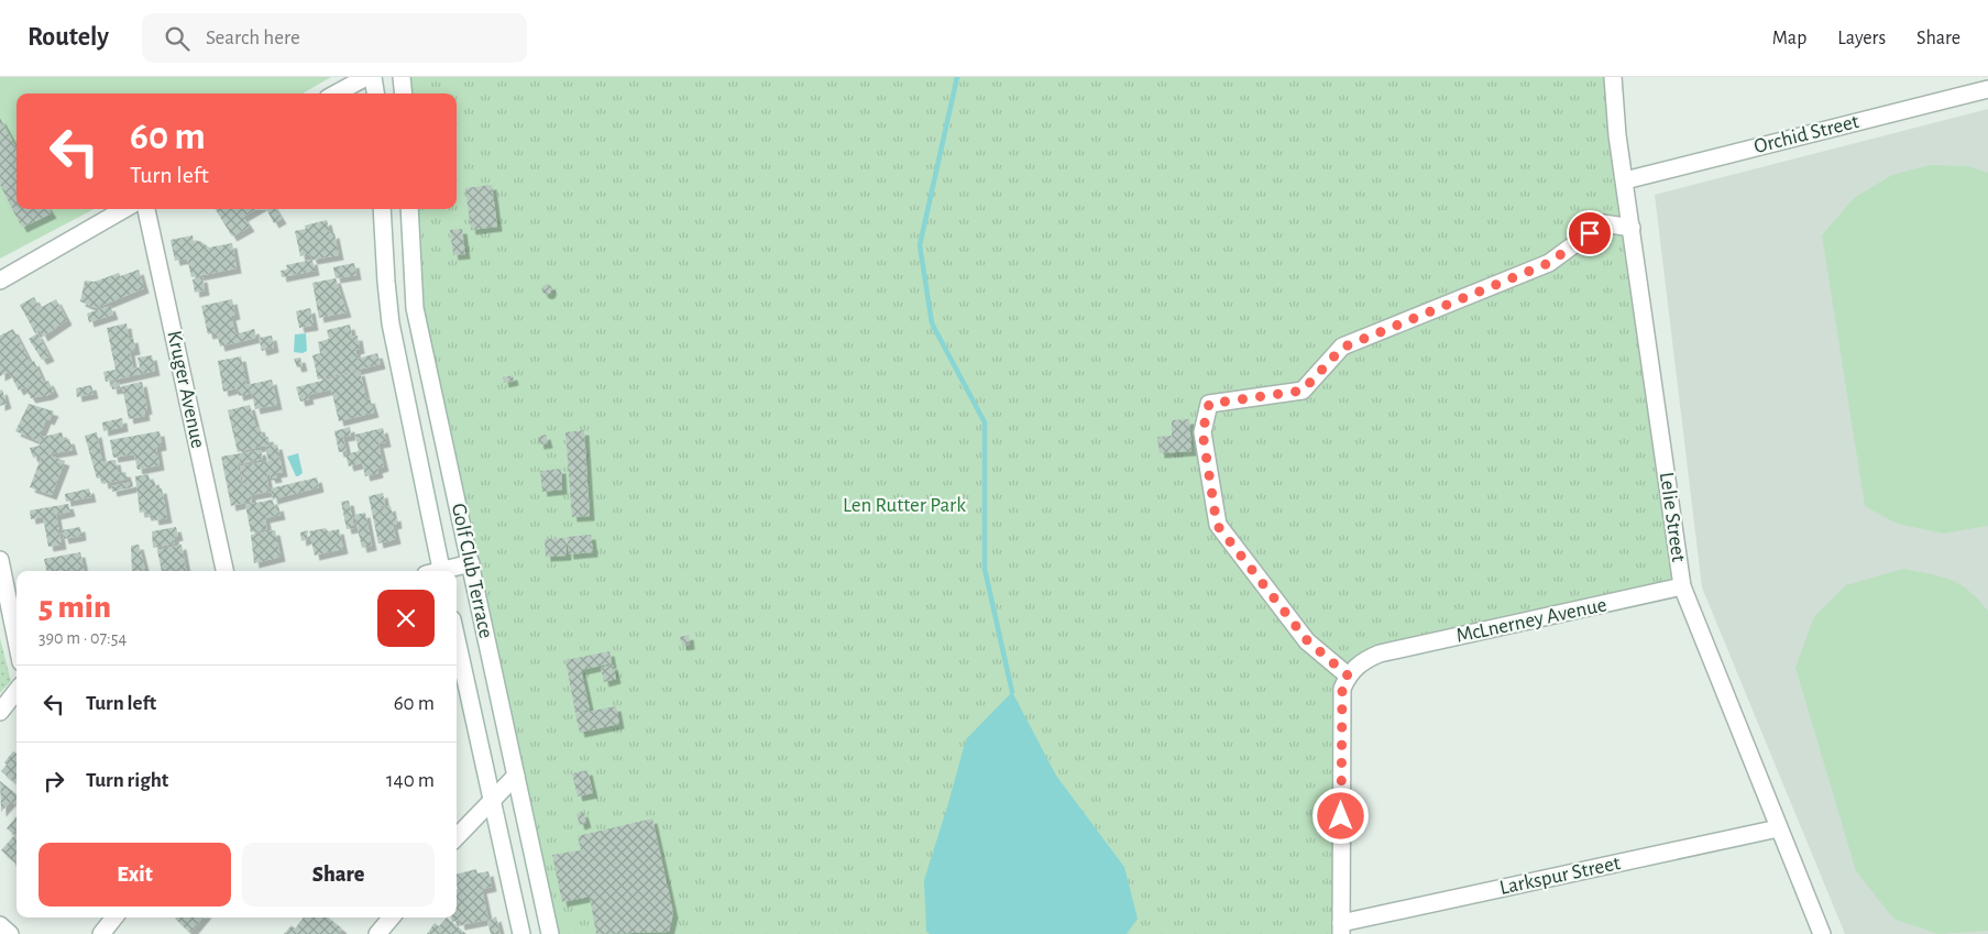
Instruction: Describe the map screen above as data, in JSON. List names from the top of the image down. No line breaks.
{"streets":{"street":["Orchid Street","Kruger Avenue","Lelie Street","Golf Club Terrace","McLnerney Avenue","Larkspur Street"]},"crossings":[["Orchid Street","Lelie Street"],["Lelie Street","McLnerney Avenue"],["Lelie Street","Larkspur Street"]],"parks":["Len Rutter Park"],"page":{"header":"Routely","search":"Search here","nav":["Map","Layers","Share"],"turn":["60 m","Turn left"],"heading":["5 min","390 m · 07:54"],"list":[{"name":"Turn left","value":"60 m"},{"name":"Turn right","value":"140 m"}],"buttons":["Exit","Share"]}}
